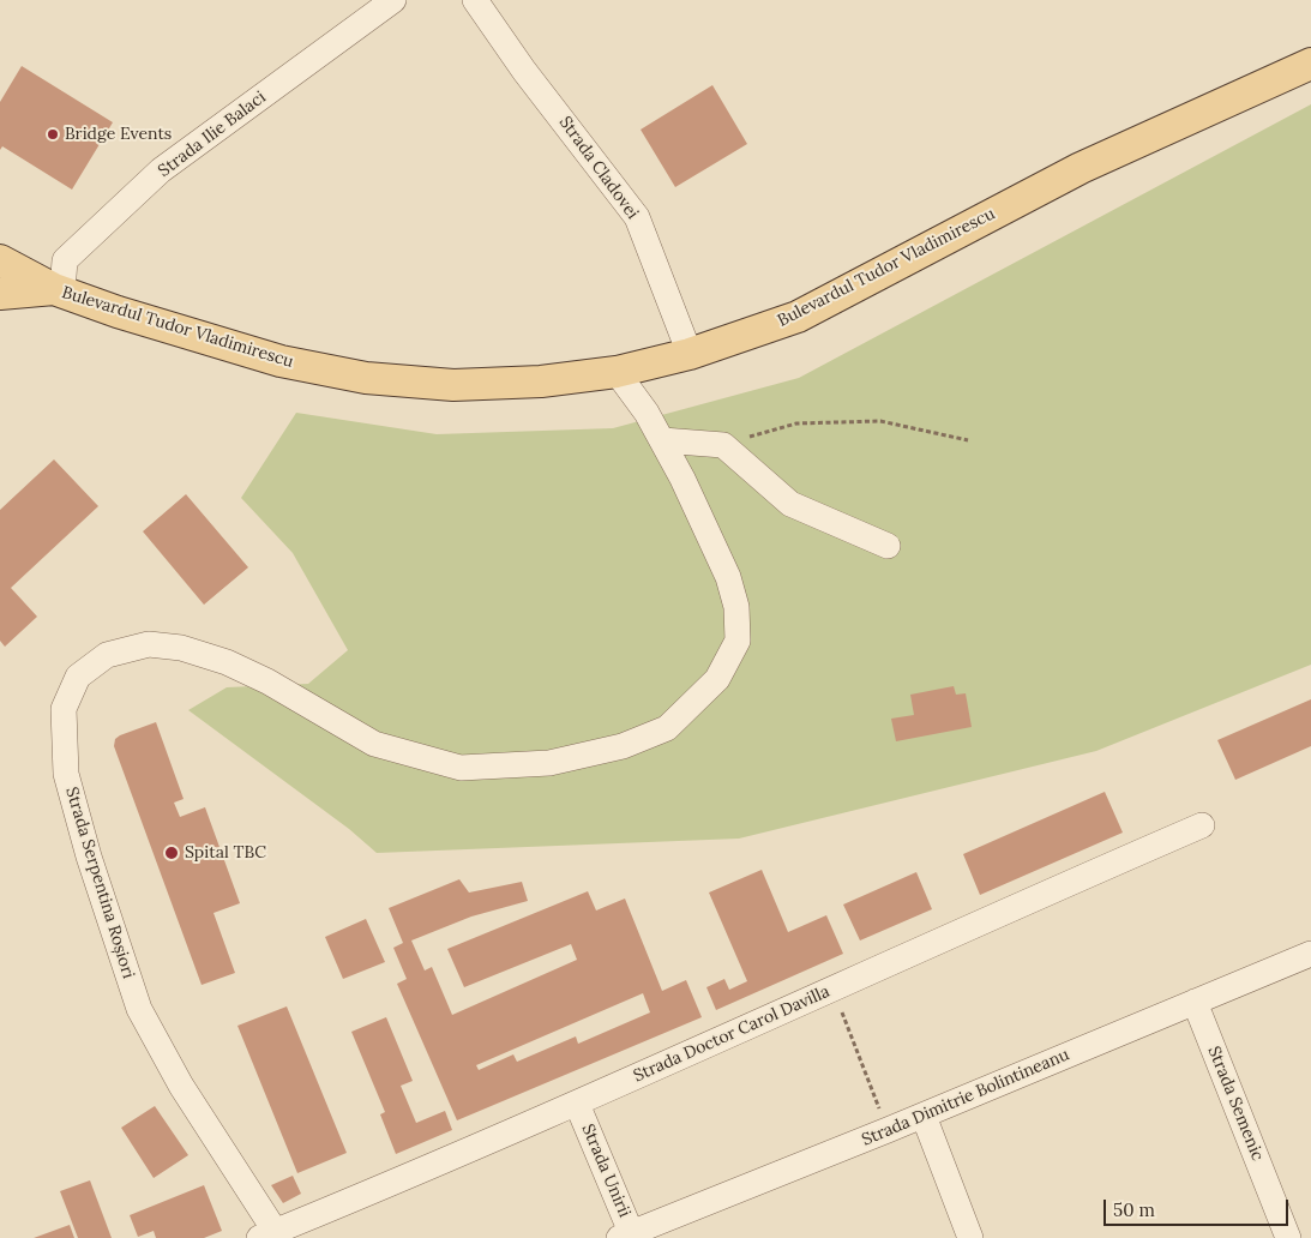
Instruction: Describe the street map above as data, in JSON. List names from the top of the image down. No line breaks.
{"streets":{"main road":["Bulevardul Tudor Vladimirescu"],"street":["Strada Ilie Balaci","Strada Cladovei","Strada Serpentina Roșiori","Strada Doctor Carol Davilla","Strada Dimitrie Bolintineanu","Strada Semenic","Strada Unirii"]},"crossings":[["Strada Ilie Balaci","Bulevardul Tudor Vladimirescu"],["Strada Cladovei","Bulevardul Tudor Vladimirescu"],["Bulevardul Tudor Vladimirescu","Strada Serpentina Roșiori"],["Strada Serpentina Roșiori","Strada Doctor Carol Davilla"],["Strada Doctor Carol Davilla","Strada Unirii"],["Strada Dimitrie Bolintineanu","Strada Semenic"],["Strada Dimitrie Bolintineanu","Strada Unirii"]],"places":["Bridge Events","Spital TBC"],"scale_bar":"50 m"}
